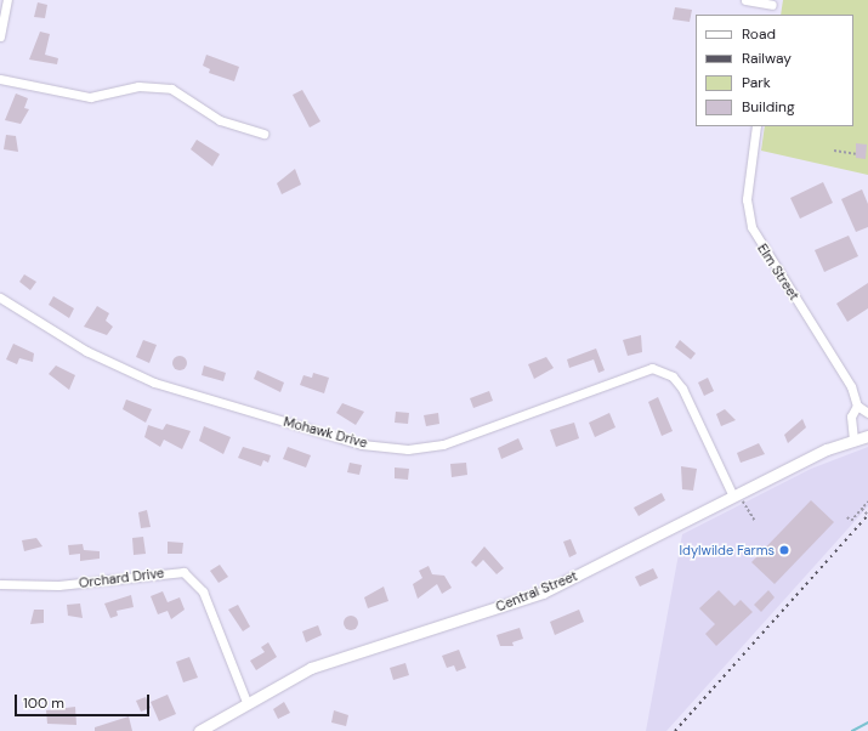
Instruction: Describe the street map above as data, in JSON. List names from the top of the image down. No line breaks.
{"streets":{"street":["Elm Street","Mohawk Drive","Orchard Drive","Central Street"]},"crossings":[["Mohawk Drive","Central Street"],["Orchard Drive","Central Street"]],"places":["Idylwilde Farms"],"legend":["Road","Railway","Park","Building"],"scale_bar":"100 m"}
